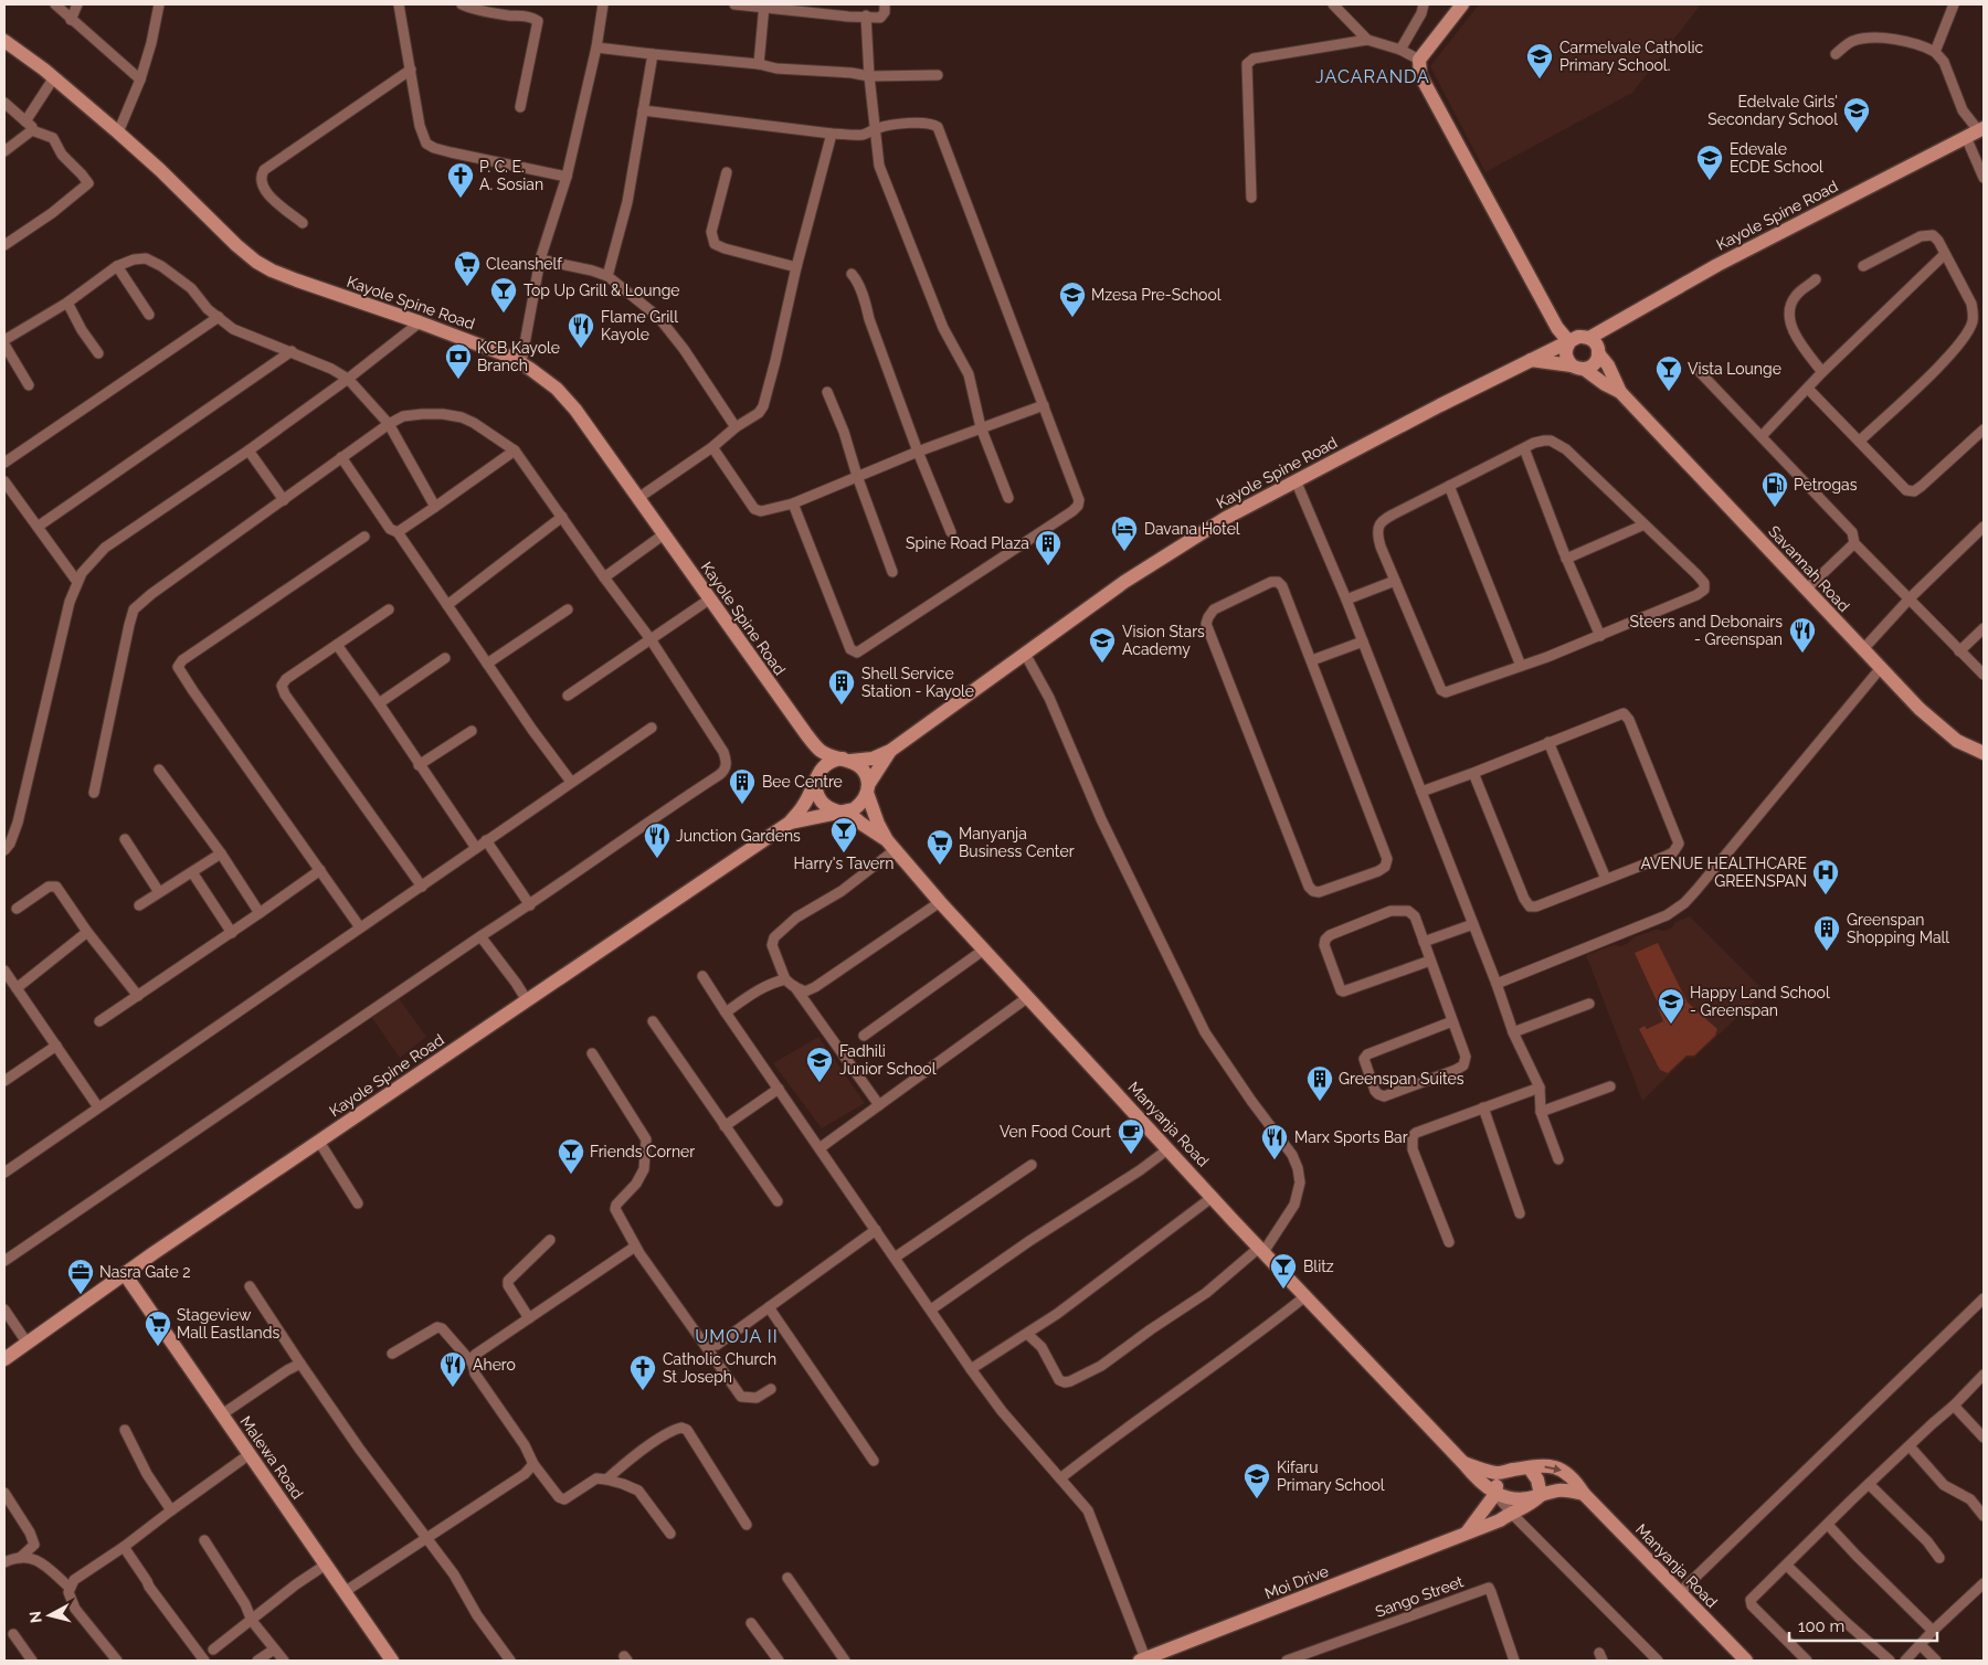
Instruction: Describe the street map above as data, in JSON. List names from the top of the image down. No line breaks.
{"streets":{"main road":["Kayole Spine Road","Savannah Road","Manyanja Road","Malewa Road","Moi Drive"],"street":["Sango Street"]},"crossings":[["Kayole Spine Road","Savannah Road"],["Kayole Spine Road","Malewa Road"],["Manyanja Road","Moi Drive"]],"districts":["JACARANDA","UMOJA II"],"places":{"school or university":["Carmelvale Catholic Primary School.","Edelvale Girls' Secondary School","Edevale ECDE School","Mzesa Pre-School","Vision Stars Academy","Happy Land School - Greenspan","Fadhili Junior School","Kifaru Primary School"],"church":["P. C. E. A. Sosian","Catholic Church St Joseph"],"supermarket":["Cleanshelf","Manyanja Business Center","Stageview Mall Eastlands"],"bar":["Top Up Grill & Lounge","Vista Lounge","Harry's Tavern","Friends Corner","Blitz"],"restaurant":["Flame Grill Kayole","Steers and Debonairs - Greenspan","Junction Gardens","Marx Sports Bar","Ahero"],"bank":["KCB Kayole Branch"],"fuel station":["Petrogas"],"hotel":["Davana Hotel"],"building":["Spine Road Plaza","Shell Service Station - Kayole","Bee Centre","Greenspan Shopping Mall","Greenspan Suites"],"hospital":["AVENUE HEALTHCARE GREENSPAN"],"cafe":["Ven Food Court"],"office":["Nasra Gate 2"]},"scale_bar":"100 m","north":"left"}
